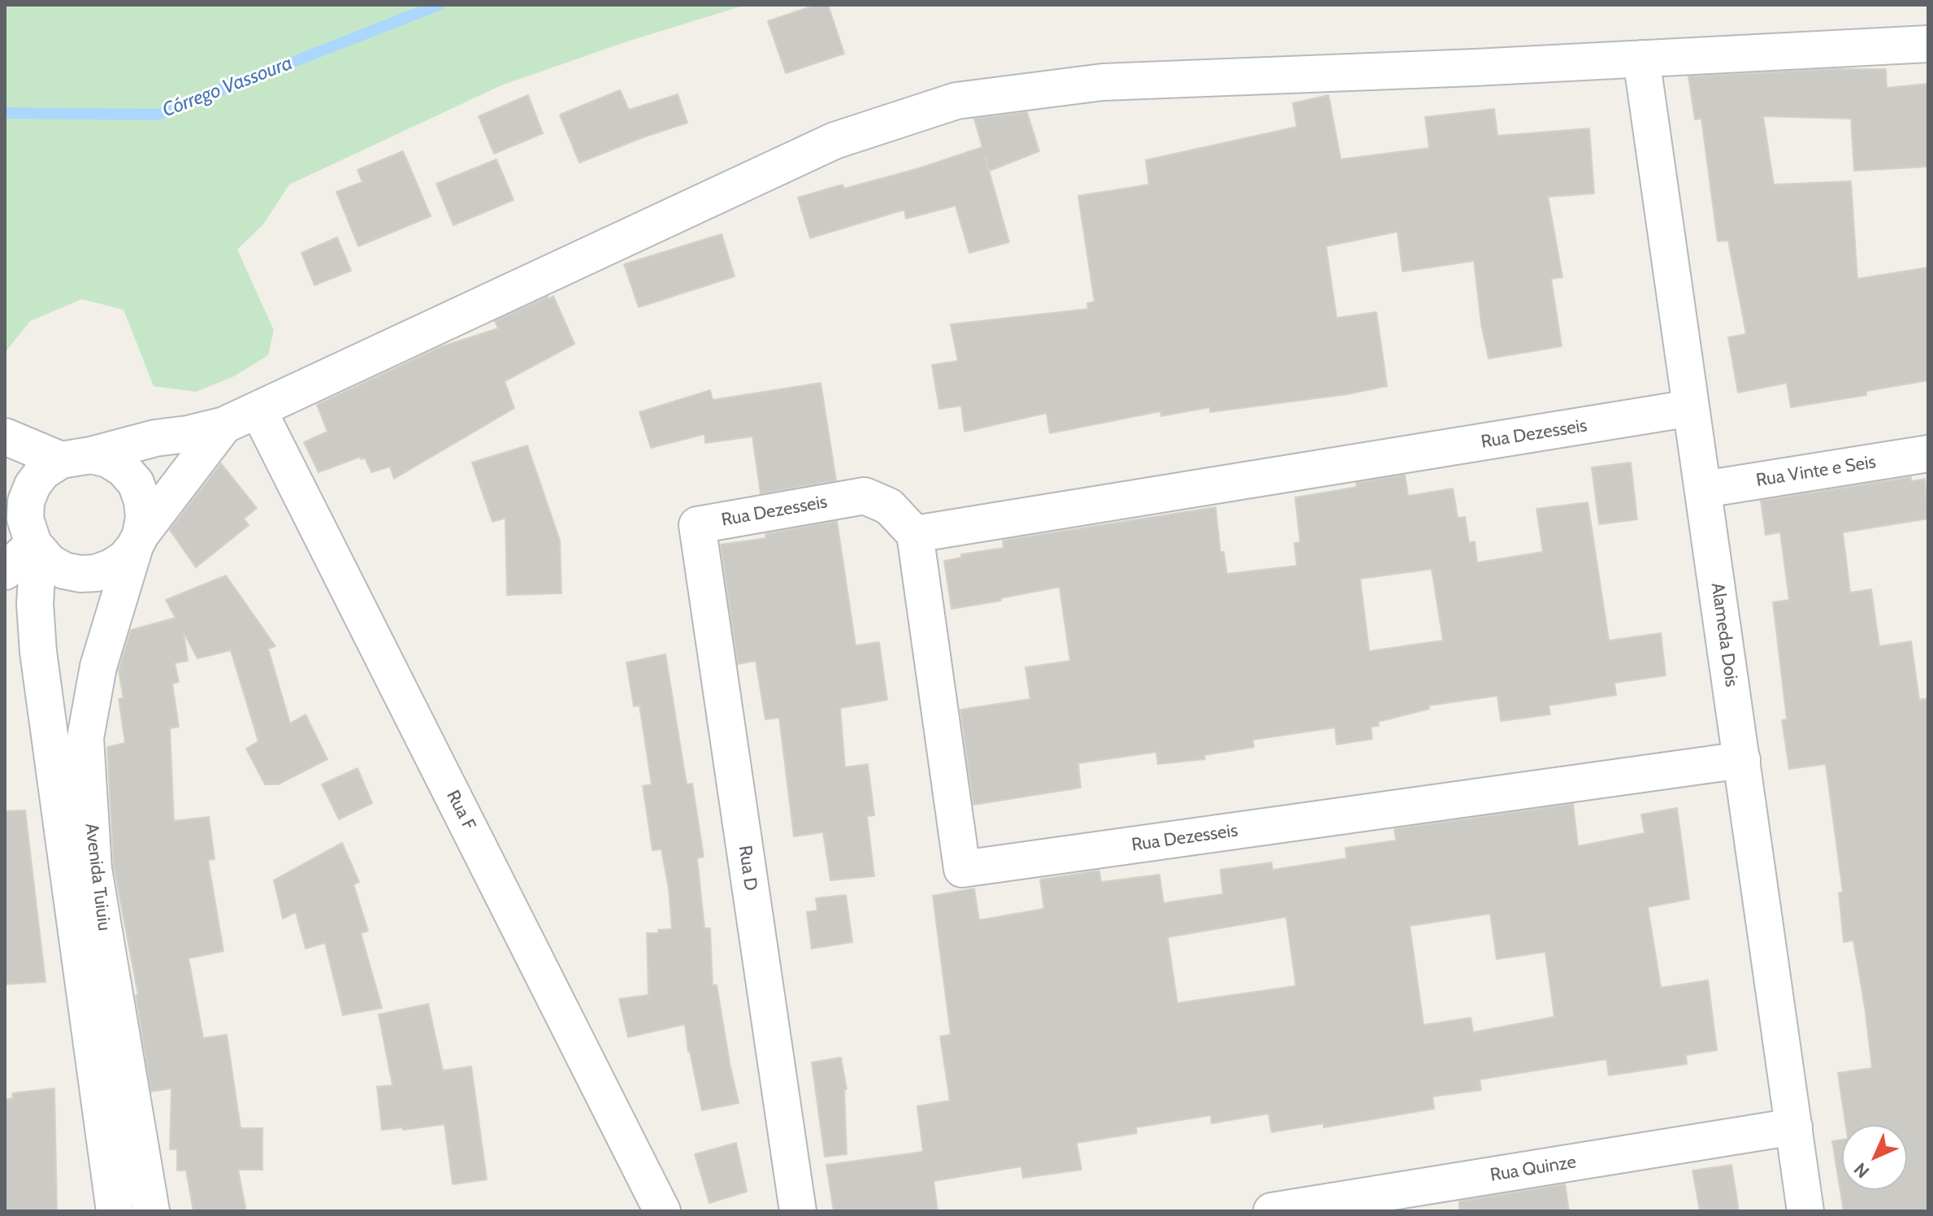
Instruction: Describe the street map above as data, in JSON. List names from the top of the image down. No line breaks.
{"streets":{"street":["Rua Dezesseis","Rua Vinte e Seis","Alameda Dois","Rua F","Rua D","Avenida Tuiuiu","Rua Quinze"]},"crossings":[["Rua Dezesseis","Alameda Dois"],["Rua Dezesseis","Rua D"],["Rua Vinte e Seis","Alameda Dois"],["Alameda Dois","Rua Quinze"]],"water":["Córrego Vassoura"],"north":"bottom left"}
